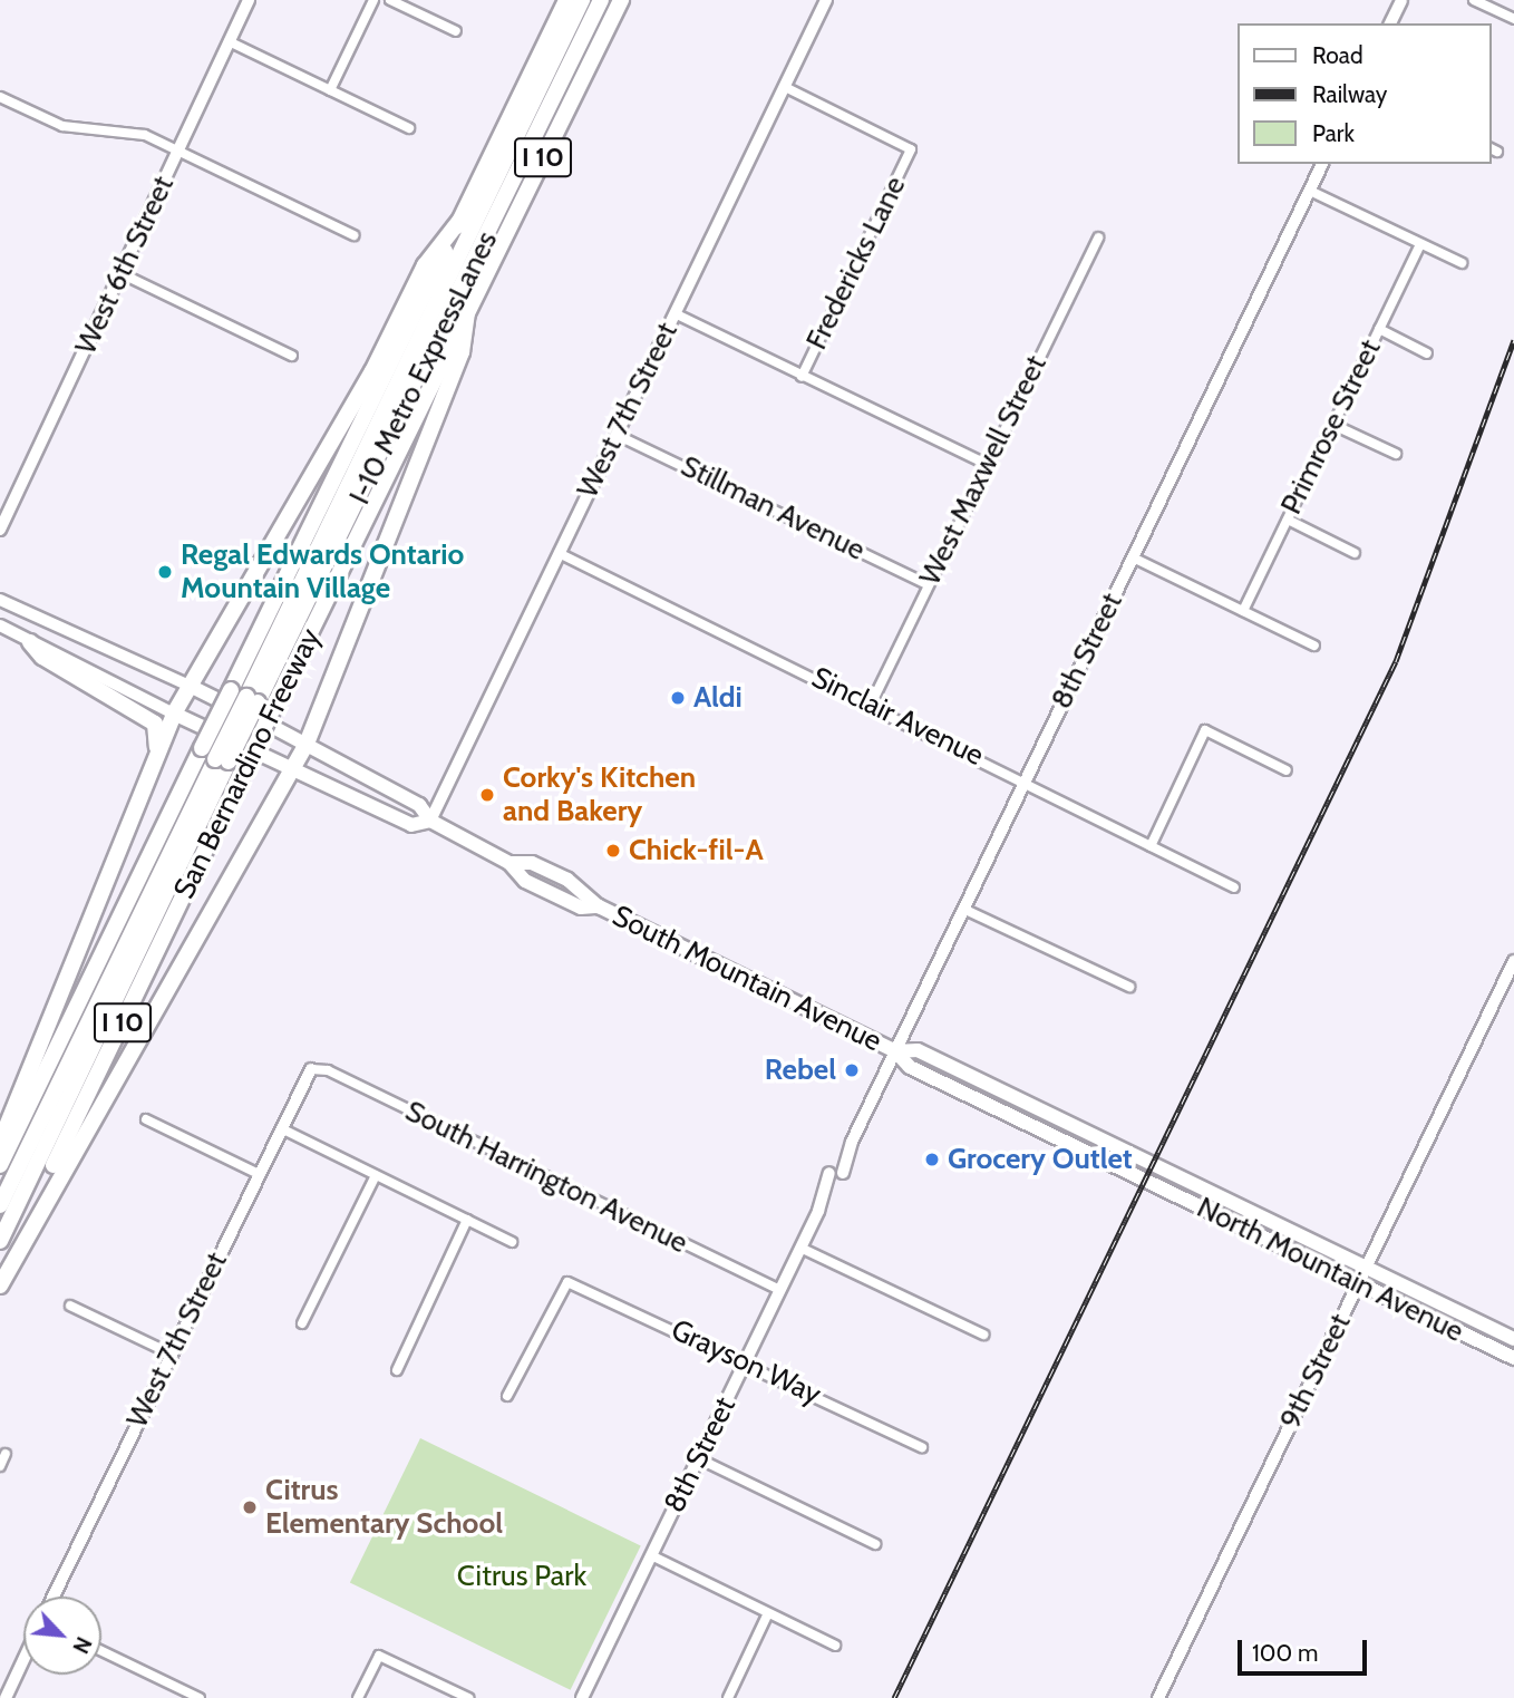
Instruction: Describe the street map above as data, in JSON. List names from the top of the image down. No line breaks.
{"streets":{"highway":["I 10","I-10 Metro ExpressLanes","San Bernardino Freeway"],"main road":["West 7th Street","South Mountain Avenue","North Mountain Avenue"],"street":["Fredericks Lane","West 6th Street","Primrose Street","West Maxwell Street","Stillman Avenue","8th Street","Sinclair Avenue","South Harrington Avenue","Grayson Way","9th Street"]},"crossings":[["Fredericks Lane","West 7th Street"],["I-10 Metro ExpressLanes","San Bernardino Freeway"],["West 7th Street","Stillman Avenue"],["West 7th Street","Sinclair Avenue"],["West 7th Street","South Mountain Avenue"],["West 7th Street","South Harrington Avenue"],["West Maxwell Street","Stillman Avenue"],["West Maxwell Street","Sinclair Avenue"],["8th Street","Sinclair Avenue"],["8th Street","South Mountain Avenue"],["8th Street","South Harrington Avenue"],["8th Street","Grayson Way"],["South Mountain Avenue","North Mountain Avenue"],["North Mountain Avenue","9th Street"]],"parks":["Citrus Park"],"places":["Regal Edwards Ontario Mountain Village","Aldi","Corky's Kitchen and Bakery","Chick-fil-A","Rebel","Grocery Outlet","Citrus Elementary School"],"legend":["Road","Railway","Park"],"scale_bar":"100 m","north":"bottom right"}
